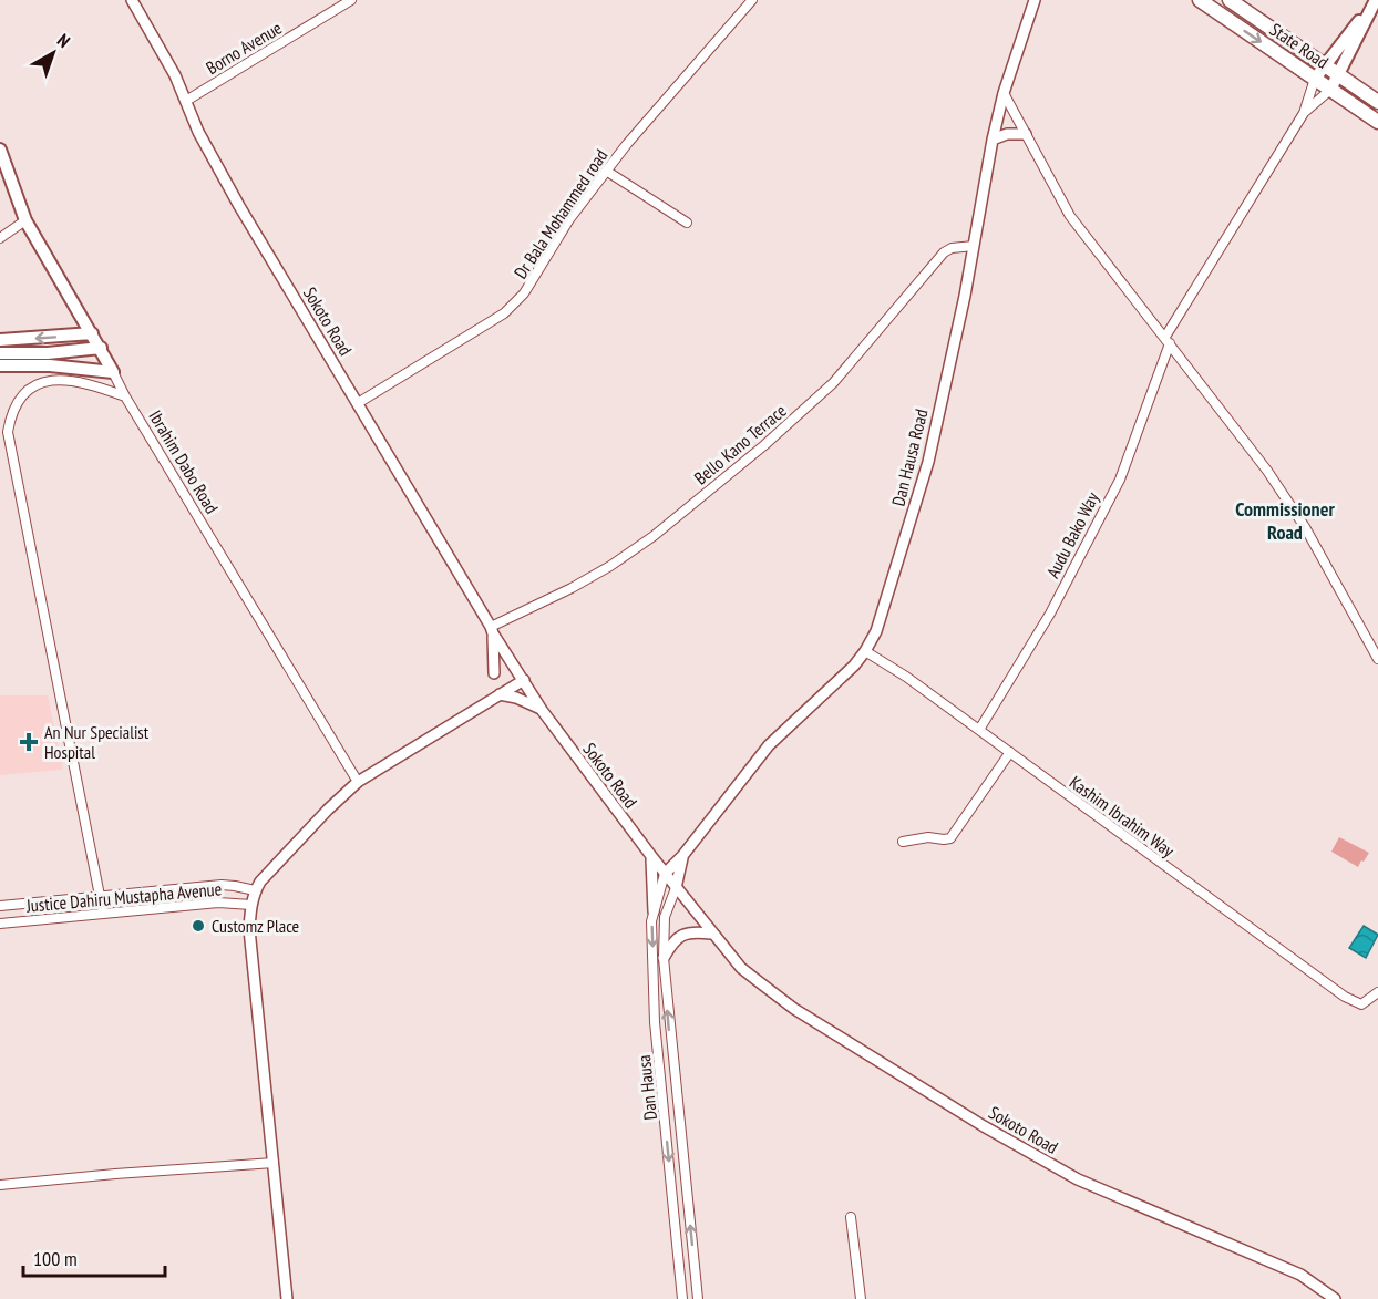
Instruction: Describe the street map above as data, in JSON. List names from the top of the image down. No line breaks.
{"streets":{"main road":["State Road","Ibrahim Dabo Road"],"street":["Borno Avenue","Dr Bala Mohammed road","Sokoto Road","Bello Kano Terrace","Dan Hausa Road","Audu Bako Way","Kashim Ibrahim Way","Justice Dahiru Mustapha Avenue","Dan Hausa"]},"crossings":[["Borno Avenue","Sokoto Road"],["Dr Bala Mohammed road","Sokoto Road"],["Sokoto Road","Bello Kano Terrace"],["Sokoto Road","Dan Hausa Road"],["Sokoto Road","Dan Hausa"],["Bello Kano Terrace","Dan Hausa Road"],["Dan Hausa Road","Kashim Ibrahim Way"],["Dan Hausa Road","Dan Hausa"],["Audu Bako Way","Kashim Ibrahim Way"]],"districts":["Commissioner Road"],"places":{"health":["An Nur Specialist Hospital"],"other":["Customz Place"]},"scale_bar":"100 m","north":"top right"}
